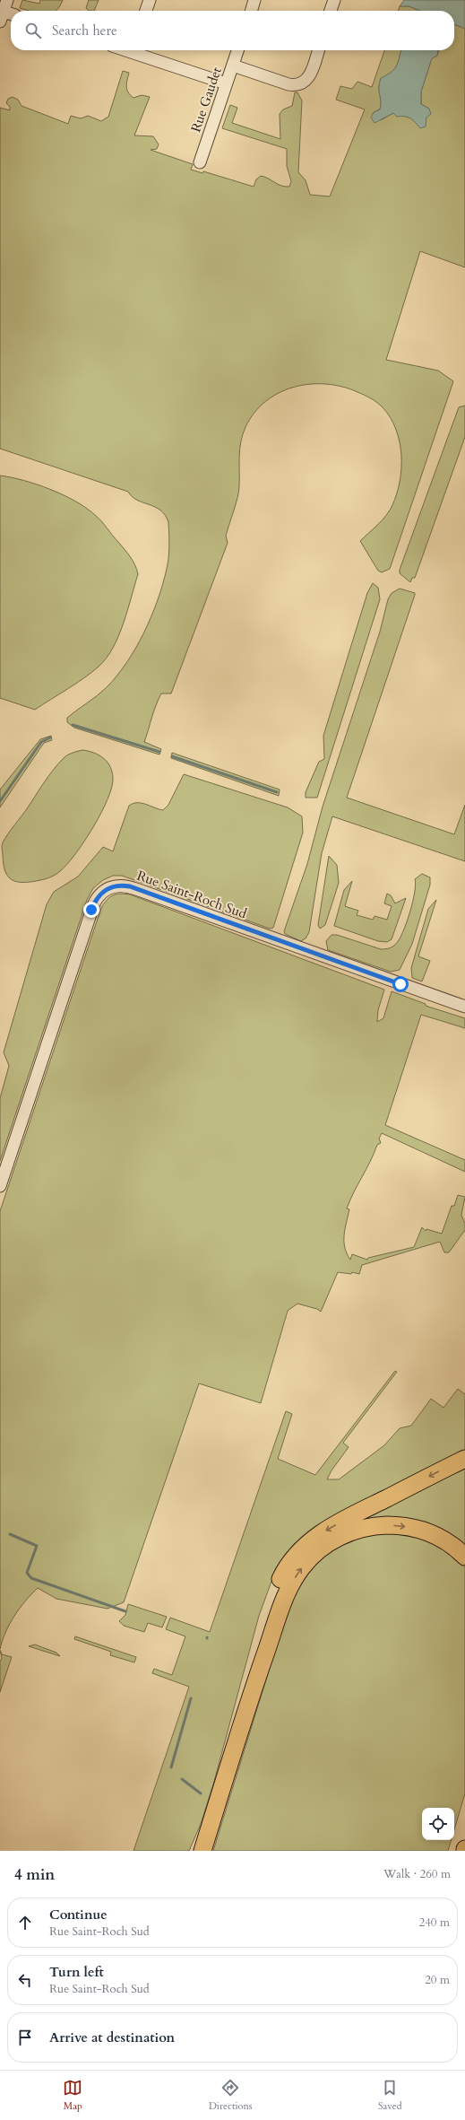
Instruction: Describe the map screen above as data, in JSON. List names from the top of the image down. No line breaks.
{"streets":{"street":["Rue Gaudet","Rue Saint-Roch Sud"]},"page":{"search":"Search here","heading":["4 min","Walk · 260 m"],"list":[["Continue","Rue Saint-Roch Sud","240 m"],["Turn left","Rue Saint-Roch Sud","20 m"],"Arrive at destination"],"nav":["Map","Directions","Saved"]}}
